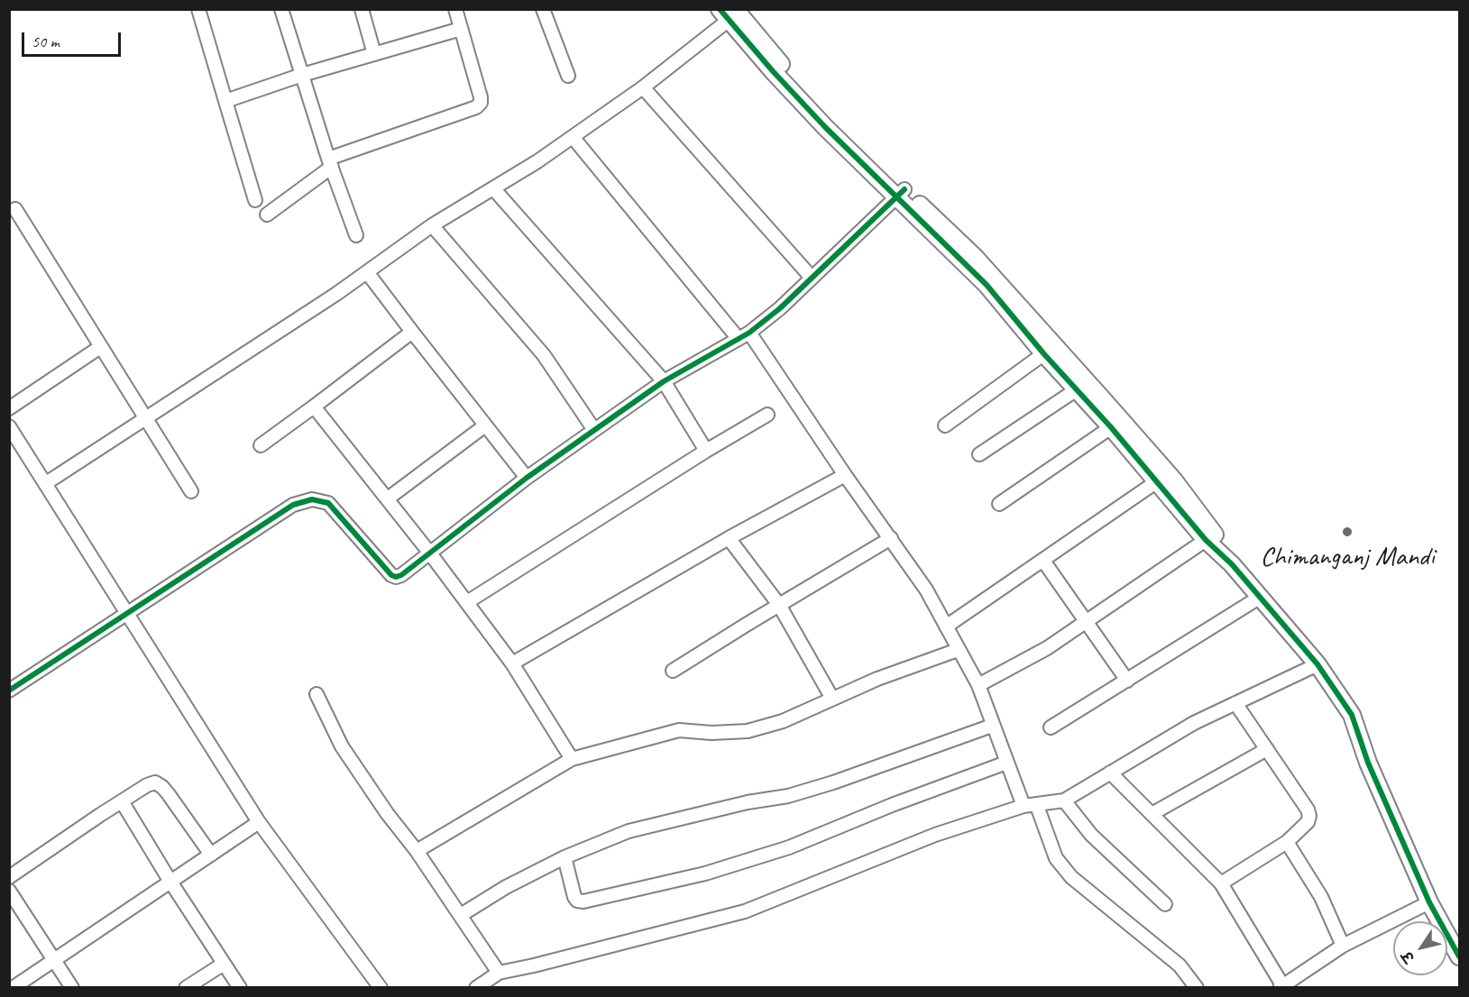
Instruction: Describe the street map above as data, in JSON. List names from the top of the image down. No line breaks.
{"places":["Chimanganj Mandi"],"scale_bar":"50 m","north":"bottom left"}
